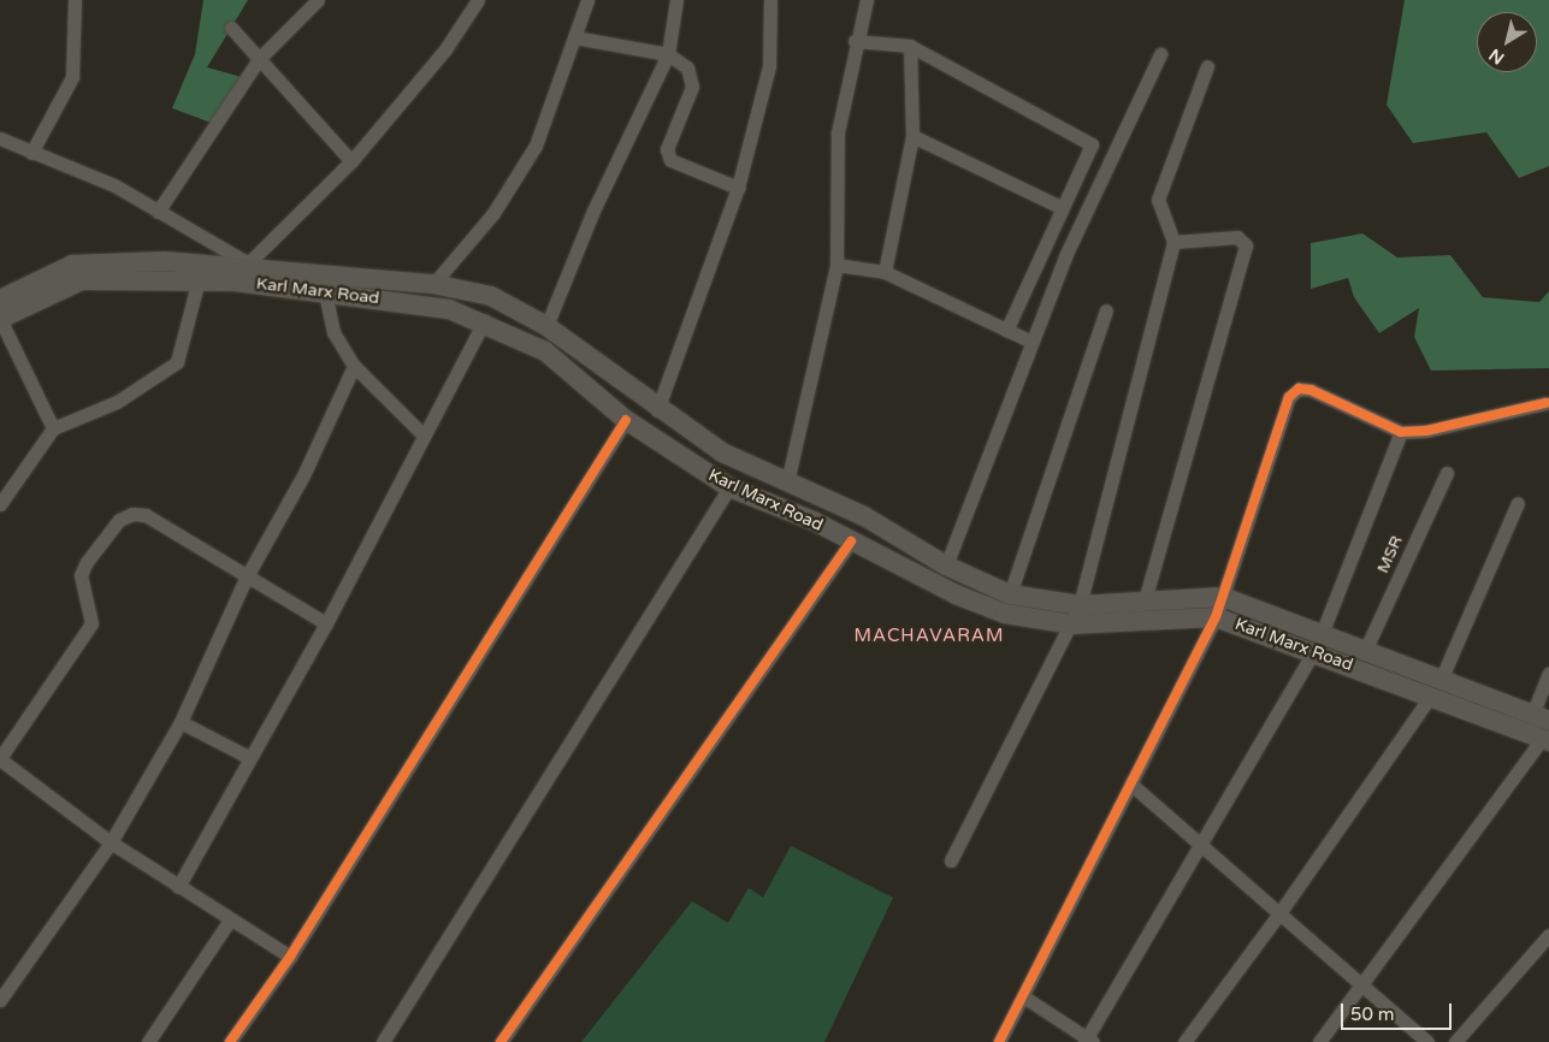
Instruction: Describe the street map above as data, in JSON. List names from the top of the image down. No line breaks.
{"streets":{"main road":["Karl Marx Road"],"street":["MSR"]},"crossings":[["Karl Marx Road","MSR"]],"districts":["MACHAVARAM"],"scale_bar":"50 m","north":"bottom left"}
